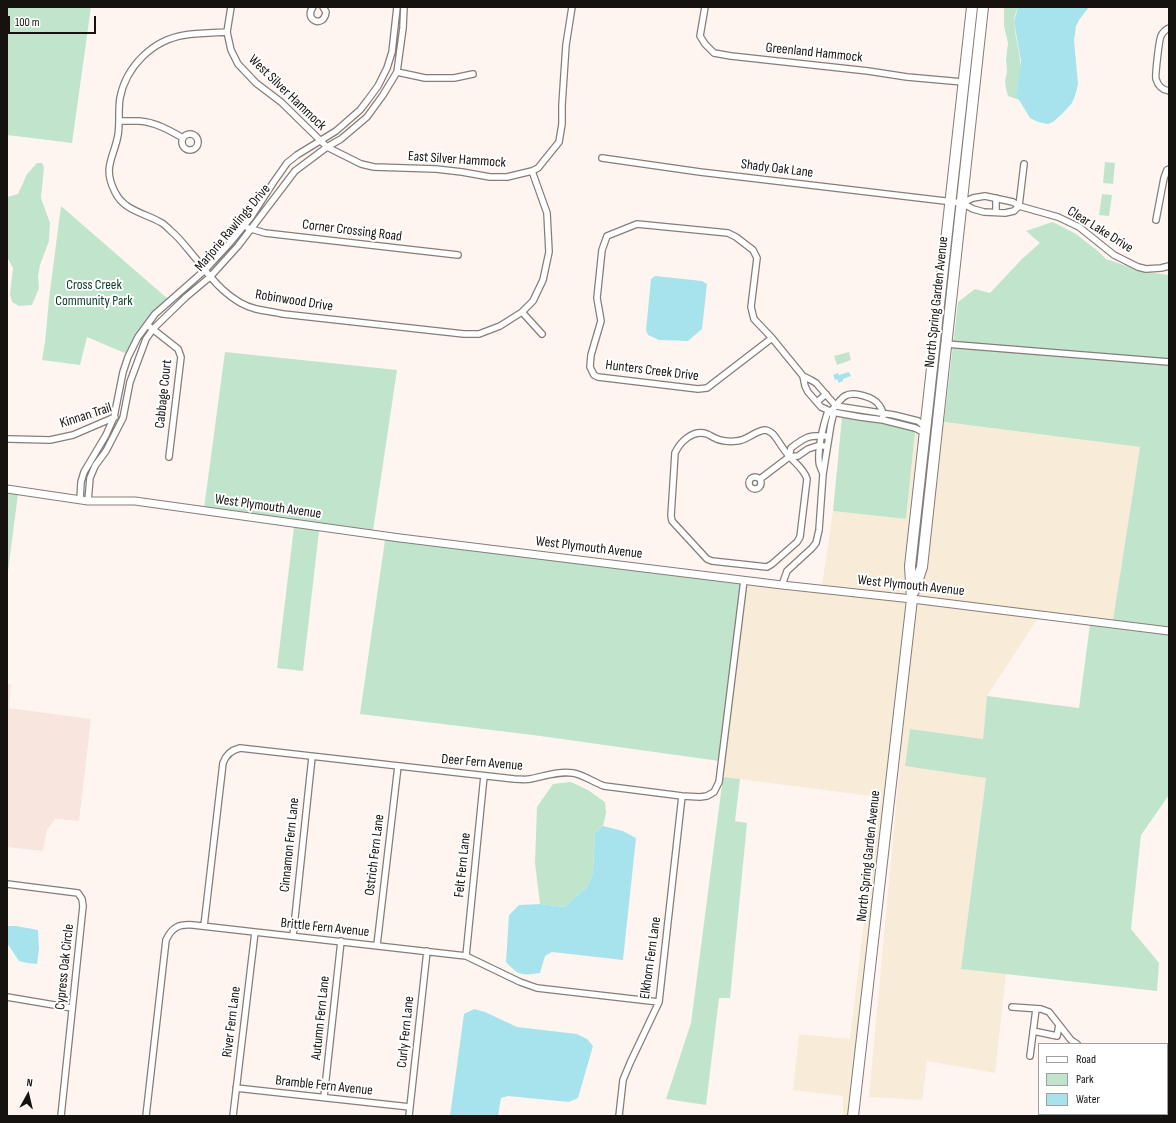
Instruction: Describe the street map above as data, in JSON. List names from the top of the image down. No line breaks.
{"streets":{"highway":["North Spring Garden Avenue"],"street":["Greenland Hammock","West Silver Hammock","East Silver Hammock","Shady Oak Lane","Marjorie Rawlings Drive","Clear Lake Drive","Corner Crossing Road","Robinwood Drive","Hunters Creek Drive","Cabbage Court","Kinnan Trail","West Plymouth Avenue","Deer Fern Avenue","Cinnamon Fern Lane","Ostrich Fern Lane","Felt Fern Lane","Brittle Fern Avenue","Elkhorn Fern Lane","Cypress Oak Circle","Autumn Fern Lane","River Fern Lane","Curly Fern Lane","Bramble Fern Avenue"]},"crossings":[["Greenland Hammock","North Spring Garden Avenue"],["West Silver Hammock","East Silver Hammock"],["West Silver Hammock","Marjorie Rawlings Drive"],["West Silver Hammock","Robinwood Drive"],["East Silver Hammock","Marjorie Rawlings Drive"],["East Silver Hammock","Robinwood Drive"],["Shady Oak Lane","Clear Lake Drive"],["Shady Oak Lane","North Spring Garden Avenue"],["Marjorie Rawlings Drive","Corner Crossing Road"],["Marjorie Rawlings Drive","Robinwood Drive"],["Marjorie Rawlings Drive","Cabbage Court"],["Marjorie Rawlings Drive","Kinnan Trail"],["Marjorie Rawlings Drive","West Plymouth Avenue"],["Clear Lake Drive","North Spring Garden Avenue"],["North Spring Garden Avenue","Hunters Creek Drive"],["North Spring Garden Avenue","West Plymouth Avenue"],["West Plymouth Avenue","Deer Fern Avenue"],["Deer Fern Avenue","Cinnamon Fern Lane"],["Deer Fern Avenue","Ostrich Fern Lane"],["Deer Fern Avenue","Felt Fern Lane"],["Deer Fern Avenue","Brittle Fern Avenue"],["Deer Fern Avenue","Elkhorn Fern Lane"],["Cinnamon Fern Lane","Brittle Fern Avenue"],["Ostrich Fern Lane","Brittle Fern Avenue"],["Felt Fern Lane","Brittle Fern Avenue"],["Brittle Fern Avenue","Elkhorn Fern Lane"],["Brittle Fern Avenue","Autumn Fern Lane"],["Brittle Fern Avenue","River Fern Lane"],["Brittle Fern Avenue","Curly Fern Lane"],["Autumn Fern Lane","Bramble Fern Avenue"],["River Fern Lane","Bramble Fern Avenue"],["Curly Fern Lane","Bramble Fern Avenue"]],"parks":["Cross Creek Community Park"],"legend":["Road","Park","Water"],"scale_bar":"100 m","north":"top"}
